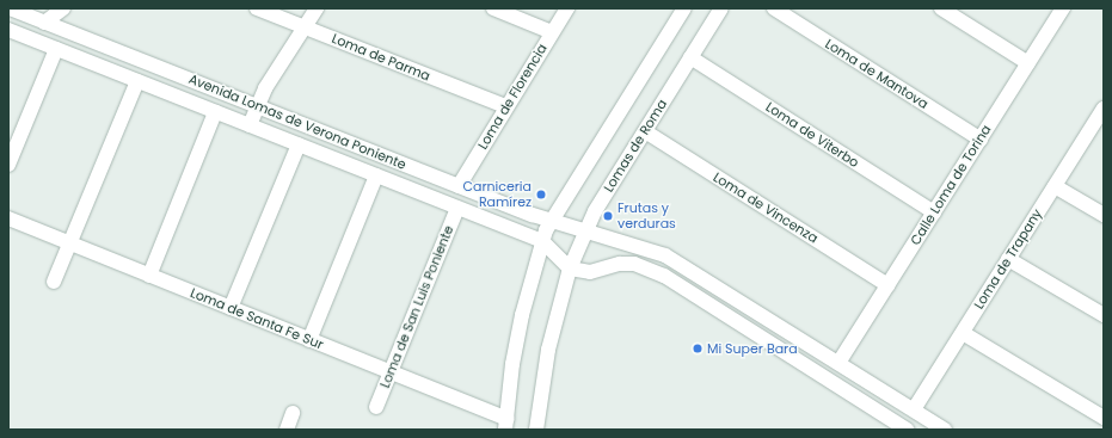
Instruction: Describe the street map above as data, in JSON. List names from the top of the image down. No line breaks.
{"streets":{"street":["Loma de Parma","Loma de Mantova","Loma de Florencia","Avenida Lomas de Verona Poniente","Loma de Viterbo","Lomas de Roma","Calle Loma de Torina","Loma de Vincenza","Loma de Trapany","Loma de San Luis Poniente","Loma de Santa Fe Sur"]},"crossings":[["Loma de Parma","Loma de Florencia"],["Loma de Mantova","Calle Loma de Torina"],["Loma de Florencia","Avenida Lomas de Verona Poniente"],["Avenida Lomas de Verona Poniente","Lomas de Roma"],["Avenida Lomas de Verona Poniente","Calle Loma de Torina"],["Avenida Lomas de Verona Poniente","Loma de Trapany"],["Avenida Lomas de Verona Poniente","Loma de San Luis Poniente"],["Loma de Viterbo","Lomas de Roma"],["Loma de Viterbo","Calle Loma de Torina"],["Lomas de Roma","Loma de Vincenza"],["Calle Loma de Torina","Loma de Vincenza"],["Loma de San Luis Poniente","Loma de Santa Fe Sur"]],"places":["Carniceria Ramírez","Frutas y verduras","Mi Super Bara"]}
